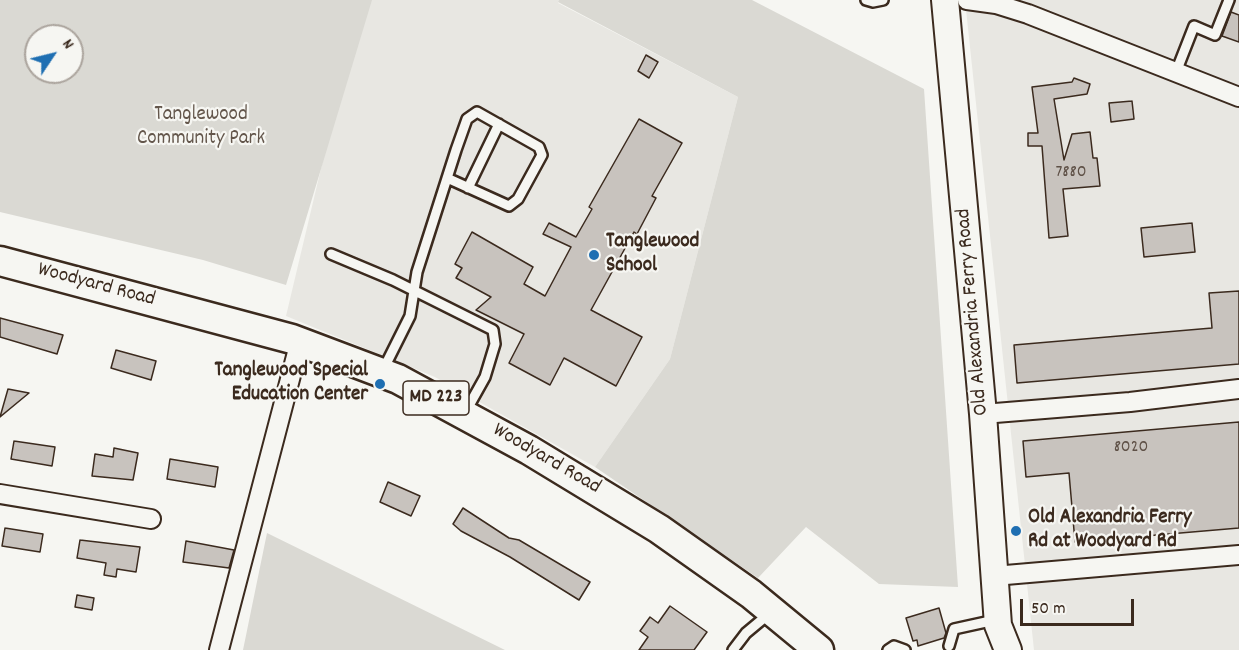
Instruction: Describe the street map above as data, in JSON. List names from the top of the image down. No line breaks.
{"streets":{"main road":["Woodyard Road","Old Alexandria Ferry Road","MD 223"]},"parks":["Tanglewood Community Park"],"places":["Tanglewood School","Tanglewood Special Education Center","Old Alexandria Ferry Rd at Woodyard Rd"],"house_numbers":["7880","8020"],"scale_bar":"50 m","north":"top right"}
